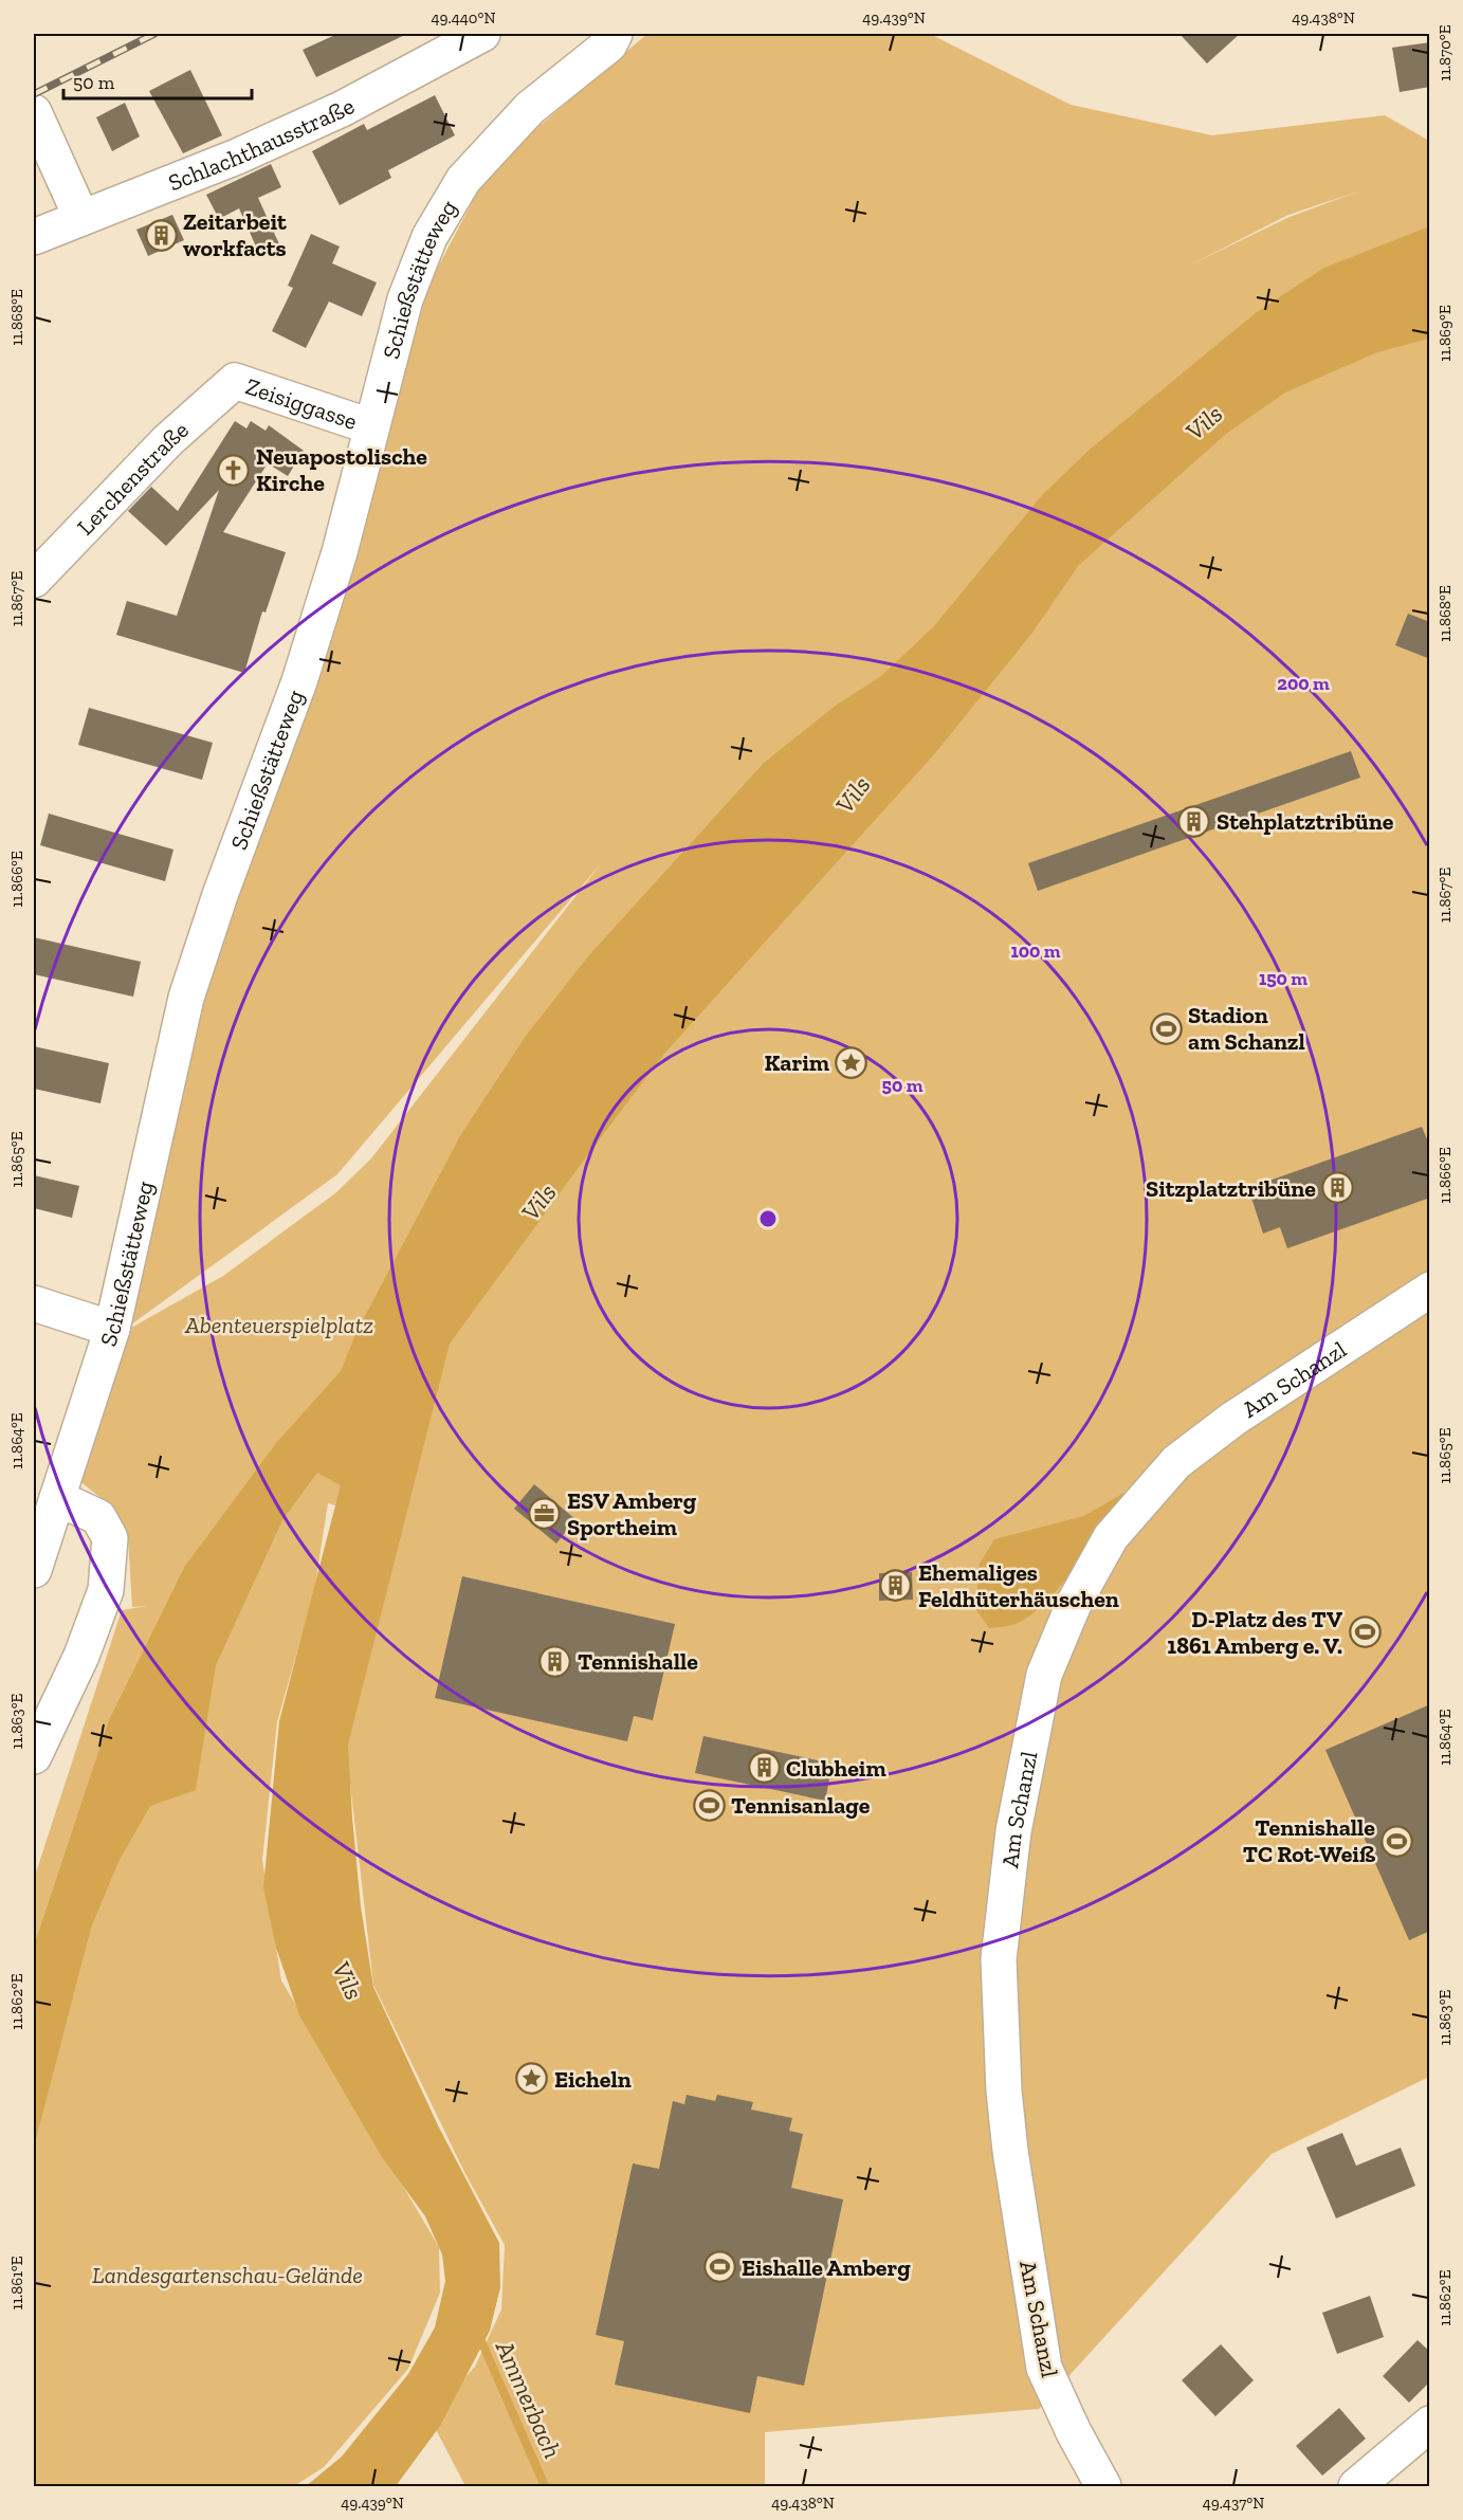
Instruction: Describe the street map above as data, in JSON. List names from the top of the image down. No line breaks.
{"streets":{"street":["Schlachthausstraße","Schießstätteweg","Zeisiggasse","Lerchenstraße","Am Schanzl"]},"crossings":[["Schießstätteweg","Zeisiggasse"],["Zeisiggasse","Lerchenstraße"]],"water":["Vils","Ammerbach"],"parks":["Abenteuerspielplatz","Landesgartenschau-Gelände"],"places":{"building":["Zeitarbeit workfacts","Stehplatztribüne","Sitzplatztribüne","Ehemaliges Feldhüterhäuschen","Tennishalle","Clubheim"],"church":["Neuapostolische Kirche"],"sports":["Stadion am Schanzl","D-Platz des TV 1861 Amberg e. V.","Tennisanlage","Tennishalle TC Rot-Weiß","Eishalle Amberg"],"place":["Karim","Eicheln"],"office":["ESV Amberg Sportheim"]},"scale_bar":"50 m","coordinates":["49.440°N","49.439°N","49.438°N","11.870°E","11.868°E","11.869°E","11.867°E","11.866°E","11.865°E","11.864°E","11.863°E","11.862°E","11.861°E","49.437°N"],"rings":["200 m","100 m","150 m","50 m"]}
